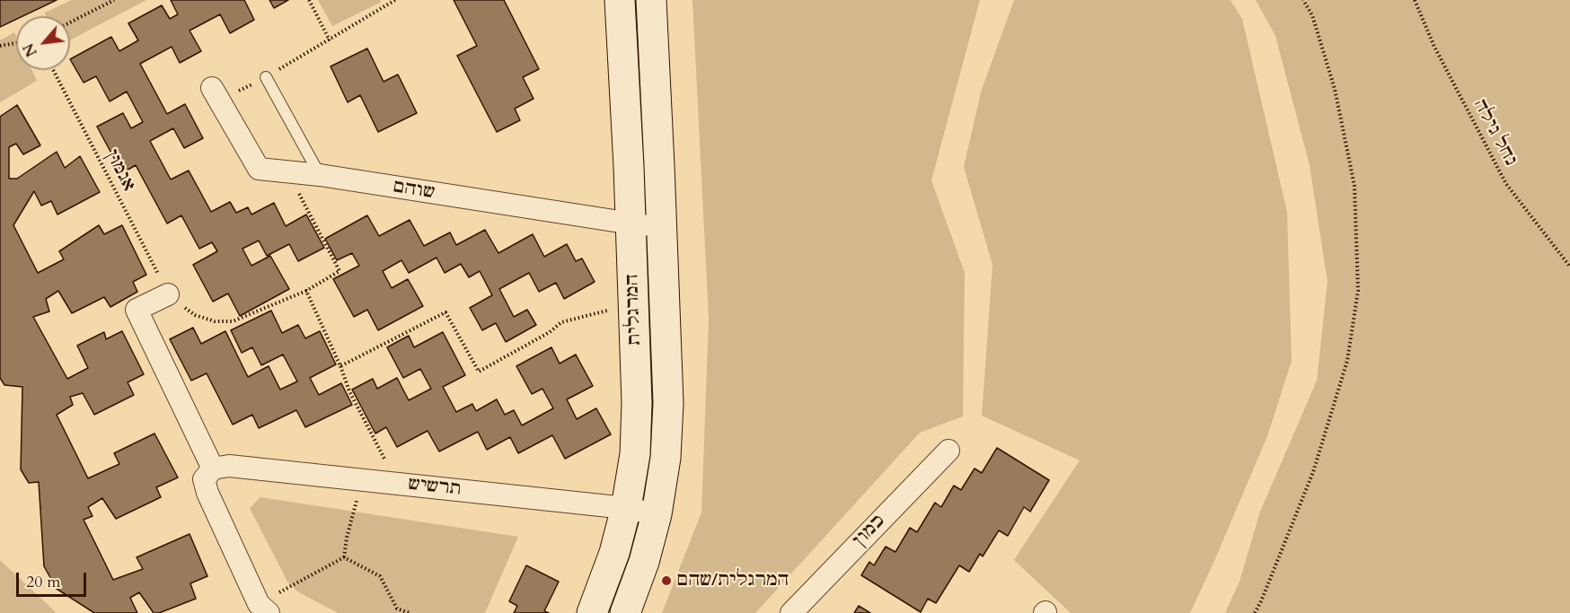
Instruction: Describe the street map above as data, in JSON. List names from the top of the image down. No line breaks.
{"streets":{"street":["שוהם","המרגלית","תרשיש","כמון"],"path":["נחל גילה","אגמון"]},"crossings":[["שוהם","המרגלית"],["המרגלית","תרשיש"]],"places":["המרגלית/שהם"],"scale_bar":"20 m","north":"bottom left"}
